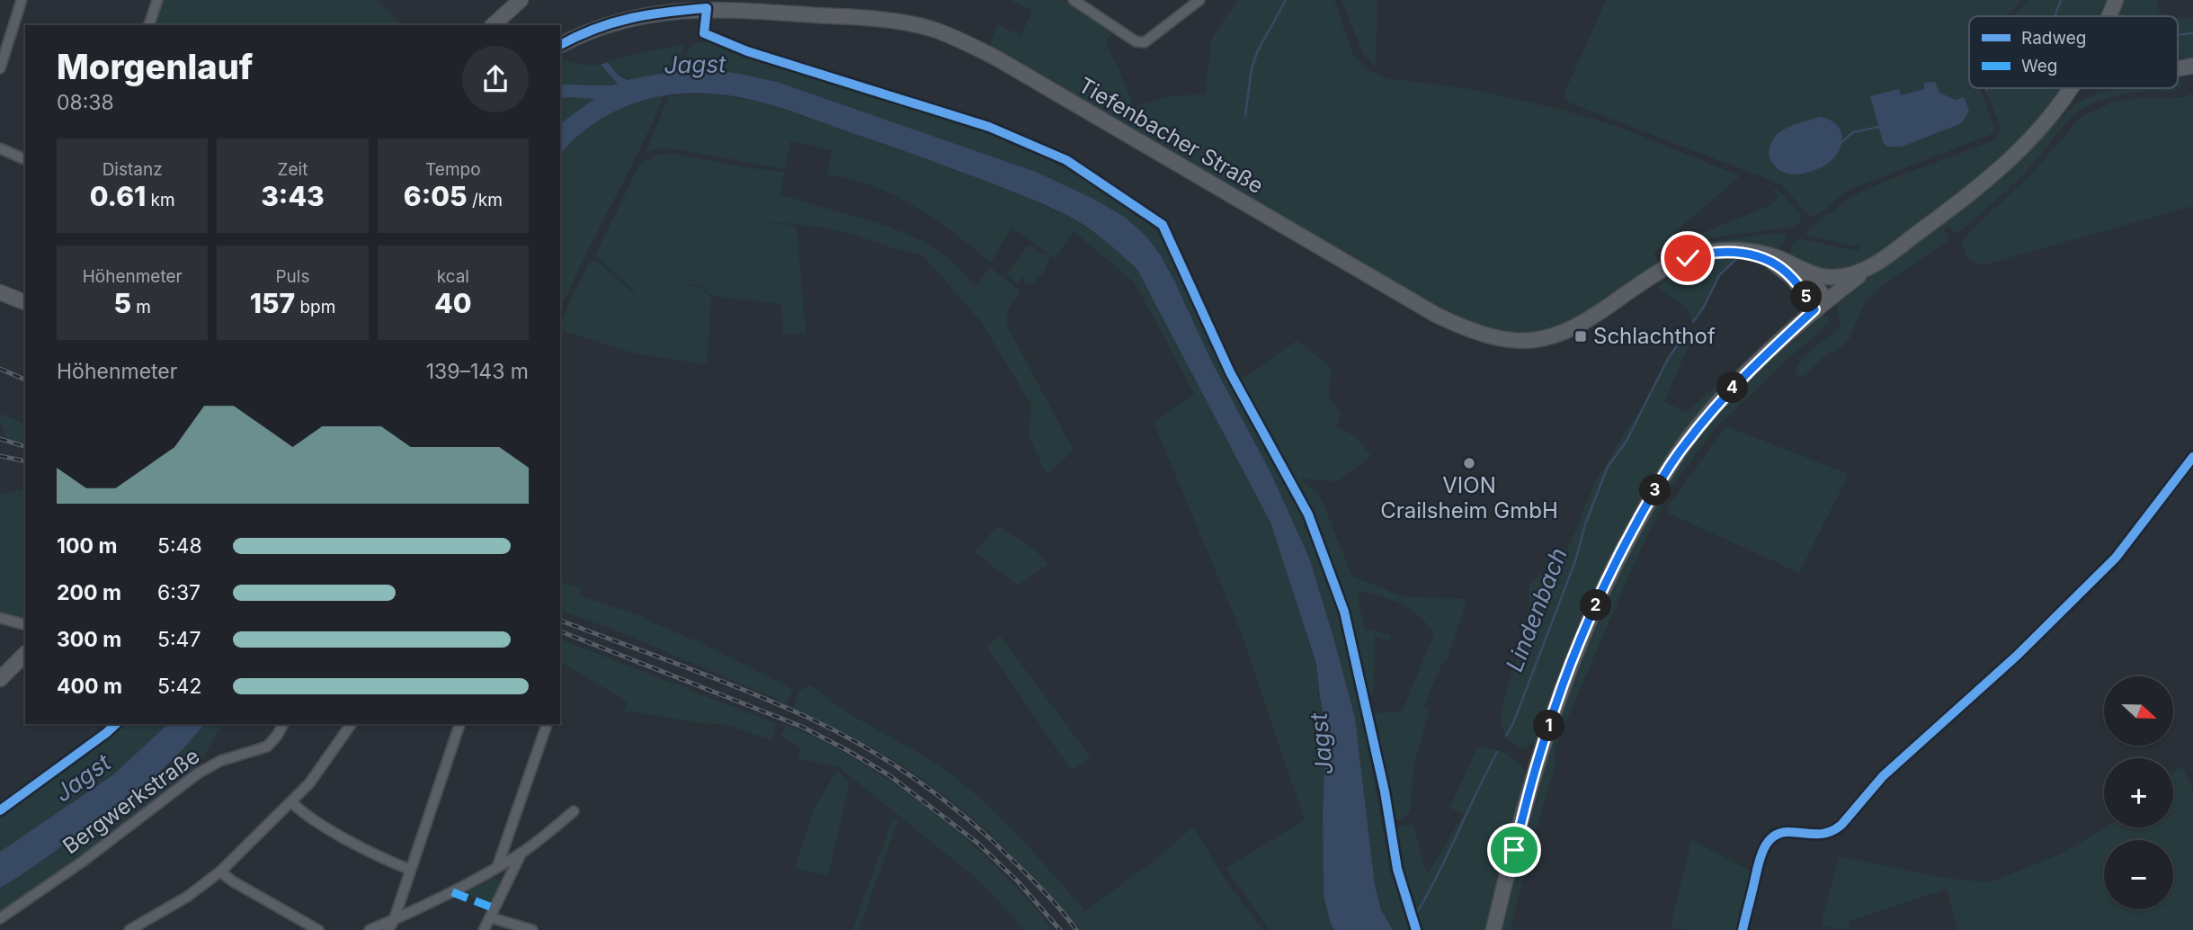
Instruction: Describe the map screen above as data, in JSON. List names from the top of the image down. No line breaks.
{"streets":{"main road":["Tiefenbacher Straße"],"street":["Bergwerkstraße"]},"water":["Jagst","Lindenbach"],"places":{"transit":["Schlachthof"],"other":["VION Crailsheim GmbH"]},"legend":["Radweg","Weg"],"north":"right","page":{"heading":["Morgenlauf","08:38"],"stats":[["Distanz","0.61 km"],["Zeit","3:43"],["Tempo","6:05 /km"],["Höhenmeter","5 m"],["Puls","157 bpm"],["kcal","40"]],"pins":["5","4","3","2","1"],"chart":["Höhenmeter","139–143 m"],"list":[{"name":"100 m","note":"5:48"},{"name":"200 m","note":"6:37"},{"name":"300 m","note":"5:47"},{"name":"400 m","note":"5:42"}],"map_buttons":["+","−"]}}
